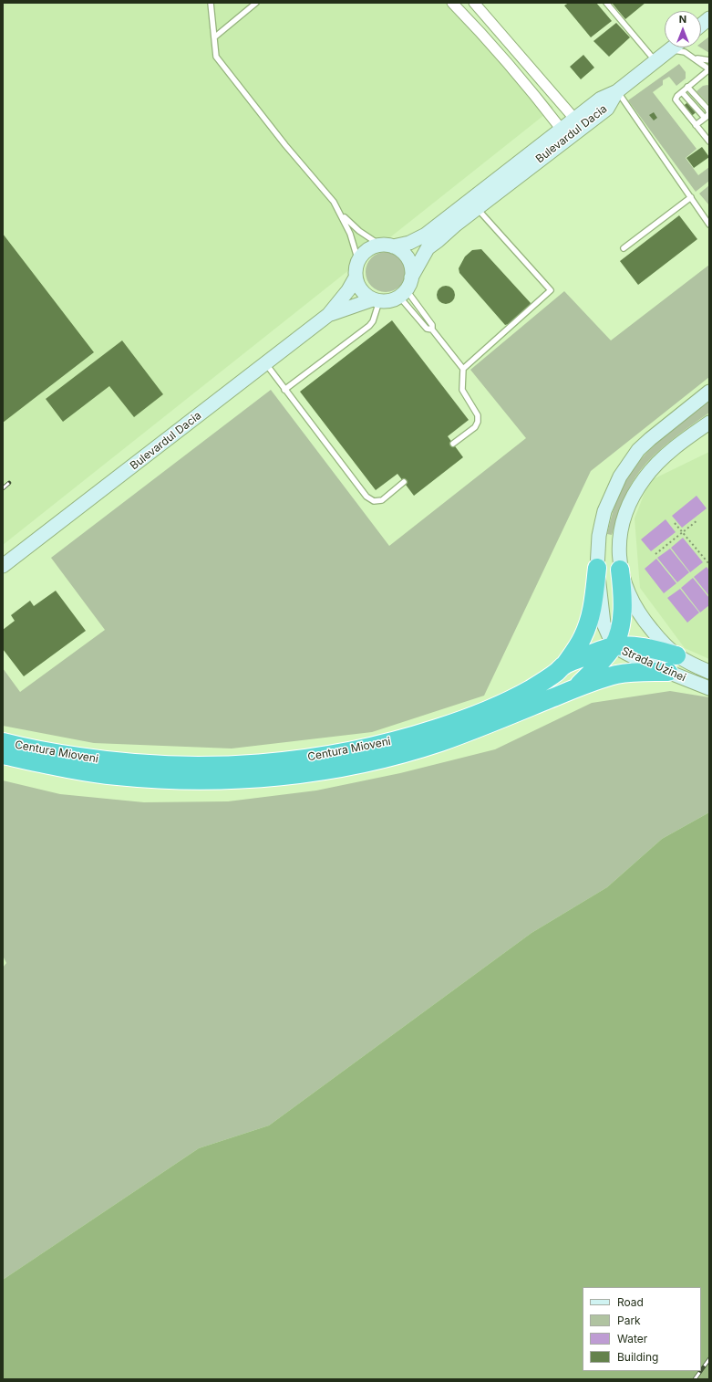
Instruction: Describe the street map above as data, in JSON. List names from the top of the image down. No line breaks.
{"streets":{"highway":["Centura Mioveni"],"main road":["Bulevardul Dacia","Strada Uzinei"]},"crossings":[["Strada Uzinei","Centura Mioveni"]],"legend":["Road","Park","Water","Building"],"north":"top"}
